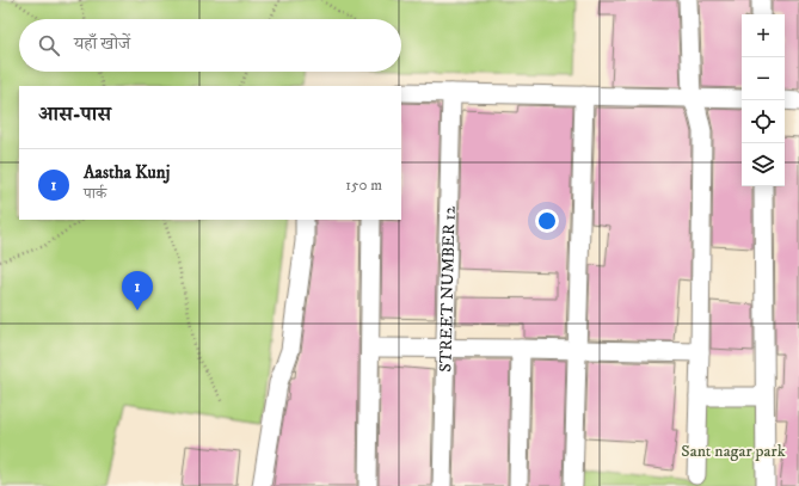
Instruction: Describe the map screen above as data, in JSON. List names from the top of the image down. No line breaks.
{"streets":{"street":["STREET NUMBER 12"]},"parks":["Sant nagar park"],"page":{"map_buttons":["+","−"],"search":"यहाँ खोजें","heading":"आस-पास","list":[{"mark":"1","name":"Aastha Kunj","note":"पार्क","value":"150 m"}],"pins":"1"}}
